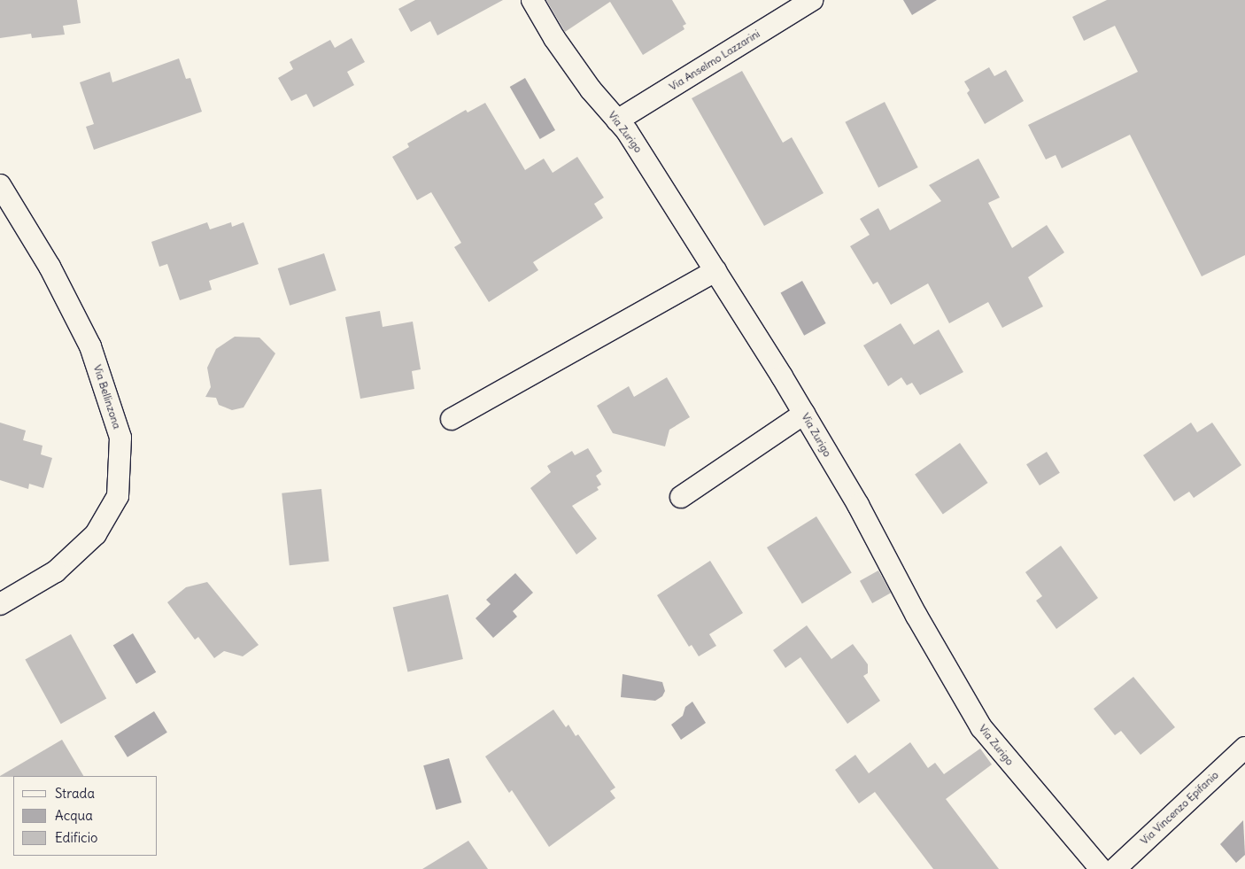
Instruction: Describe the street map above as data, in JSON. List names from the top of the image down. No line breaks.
{"streets":{"street":["Via Anselmo Lazzarini","Via Zurigo","Via Bellinzona","Via Vincenzo Epifanio"]},"crossings":[["Via Anselmo Lazzarini","Via Zurigo"]],"legend":["Strada","Acqua","Edificio"]}
